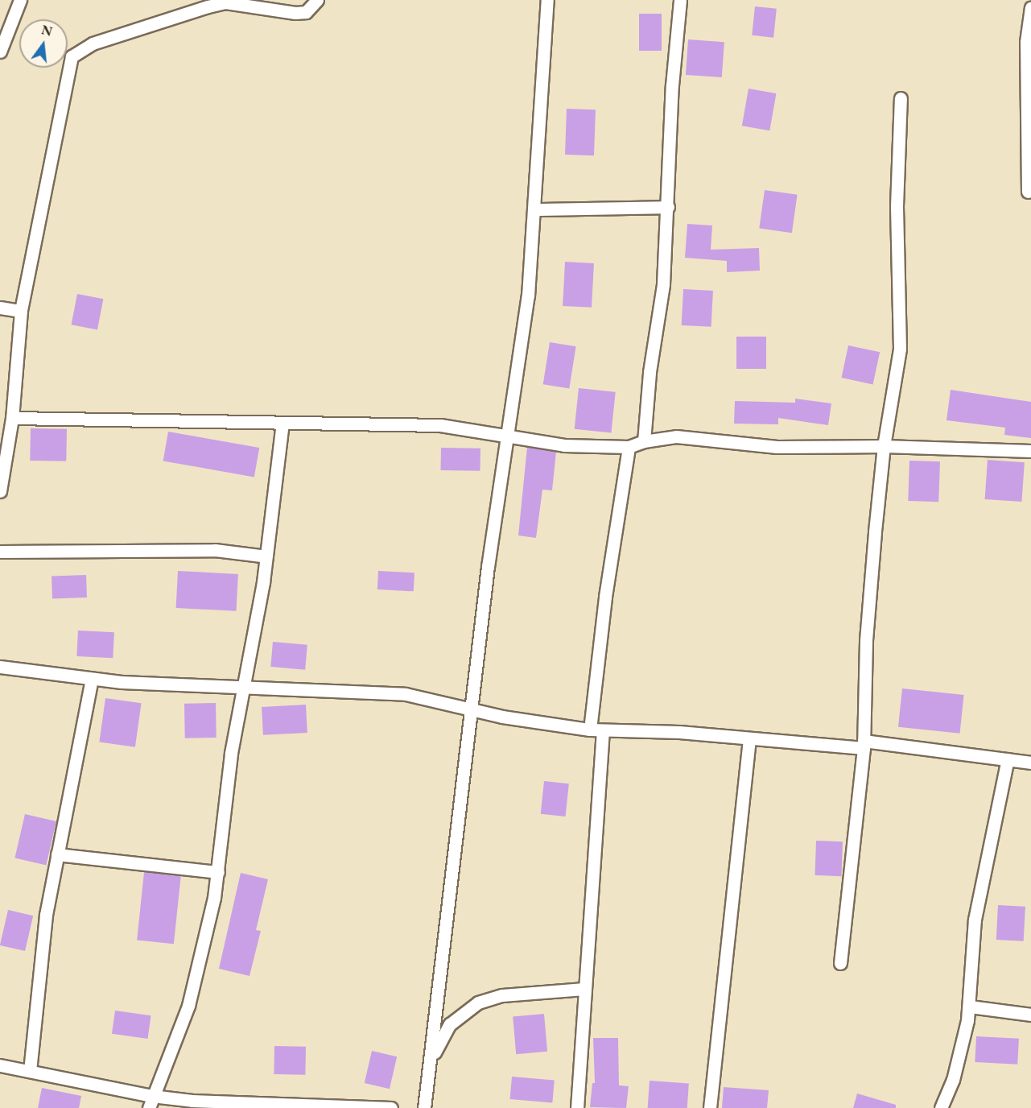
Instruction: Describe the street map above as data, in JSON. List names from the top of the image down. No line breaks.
{"north":"top"}
